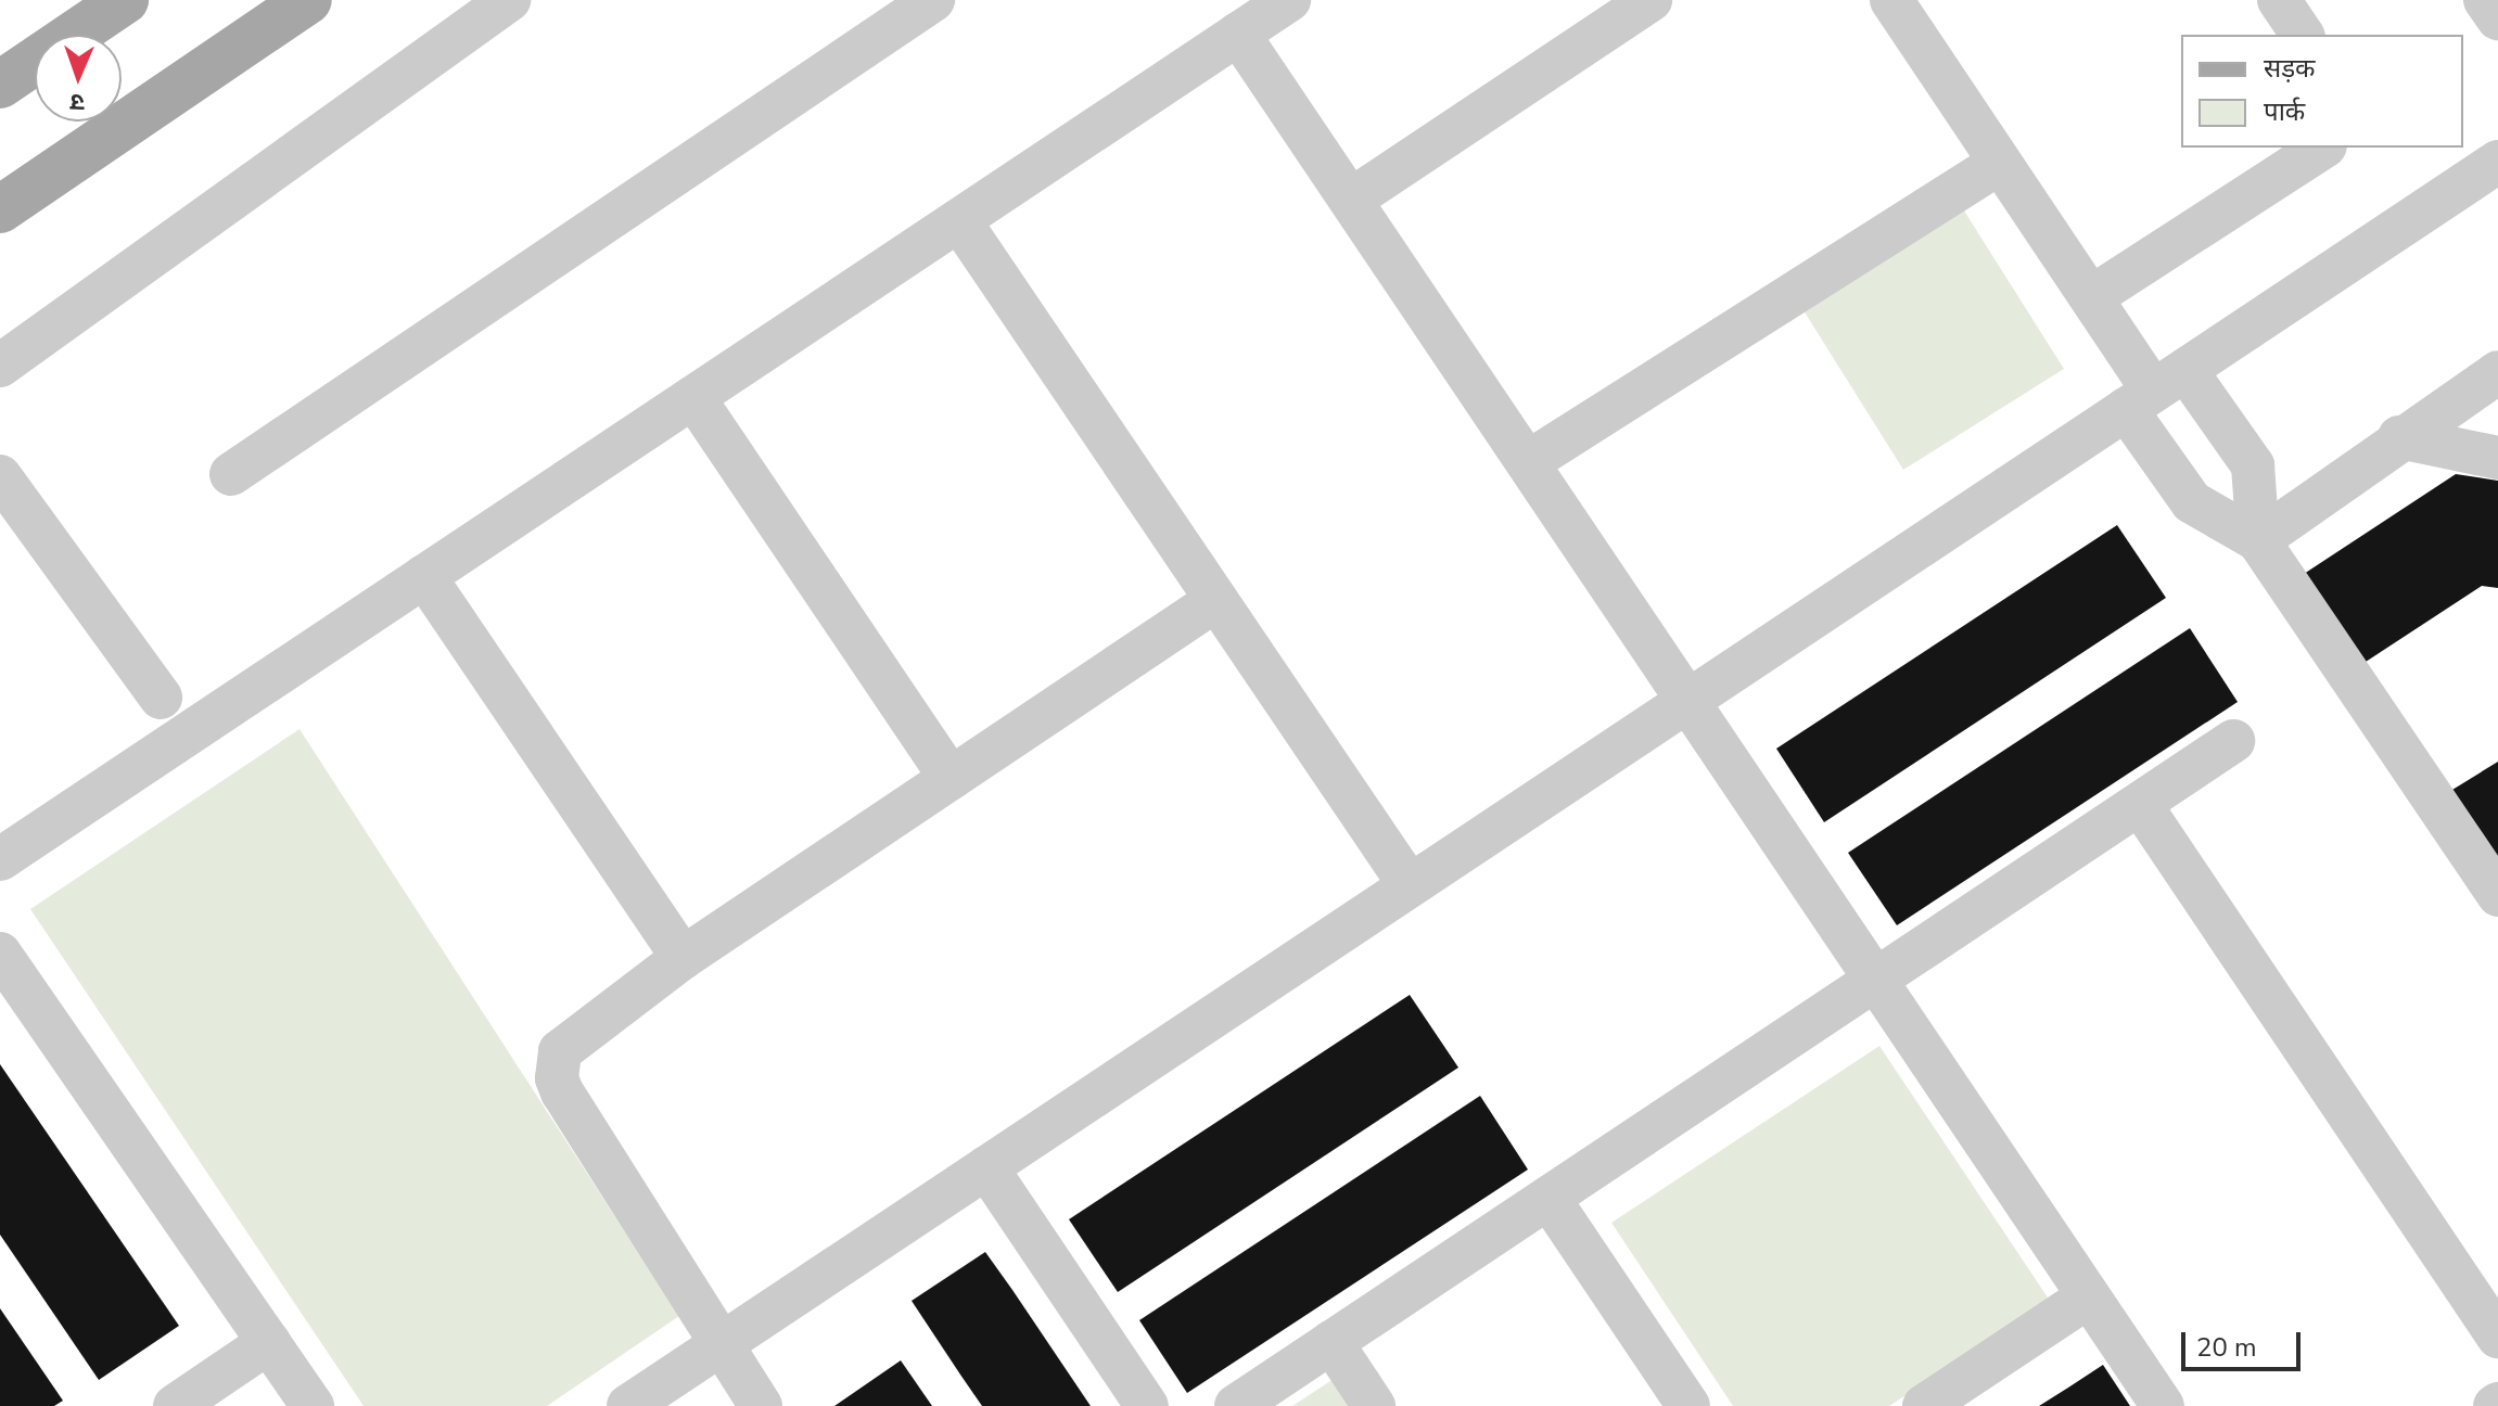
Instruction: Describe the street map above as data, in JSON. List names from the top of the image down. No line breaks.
{"legend":["सड़क","पार्क"],"scale_bar":"20 m","north":"bottom"}
